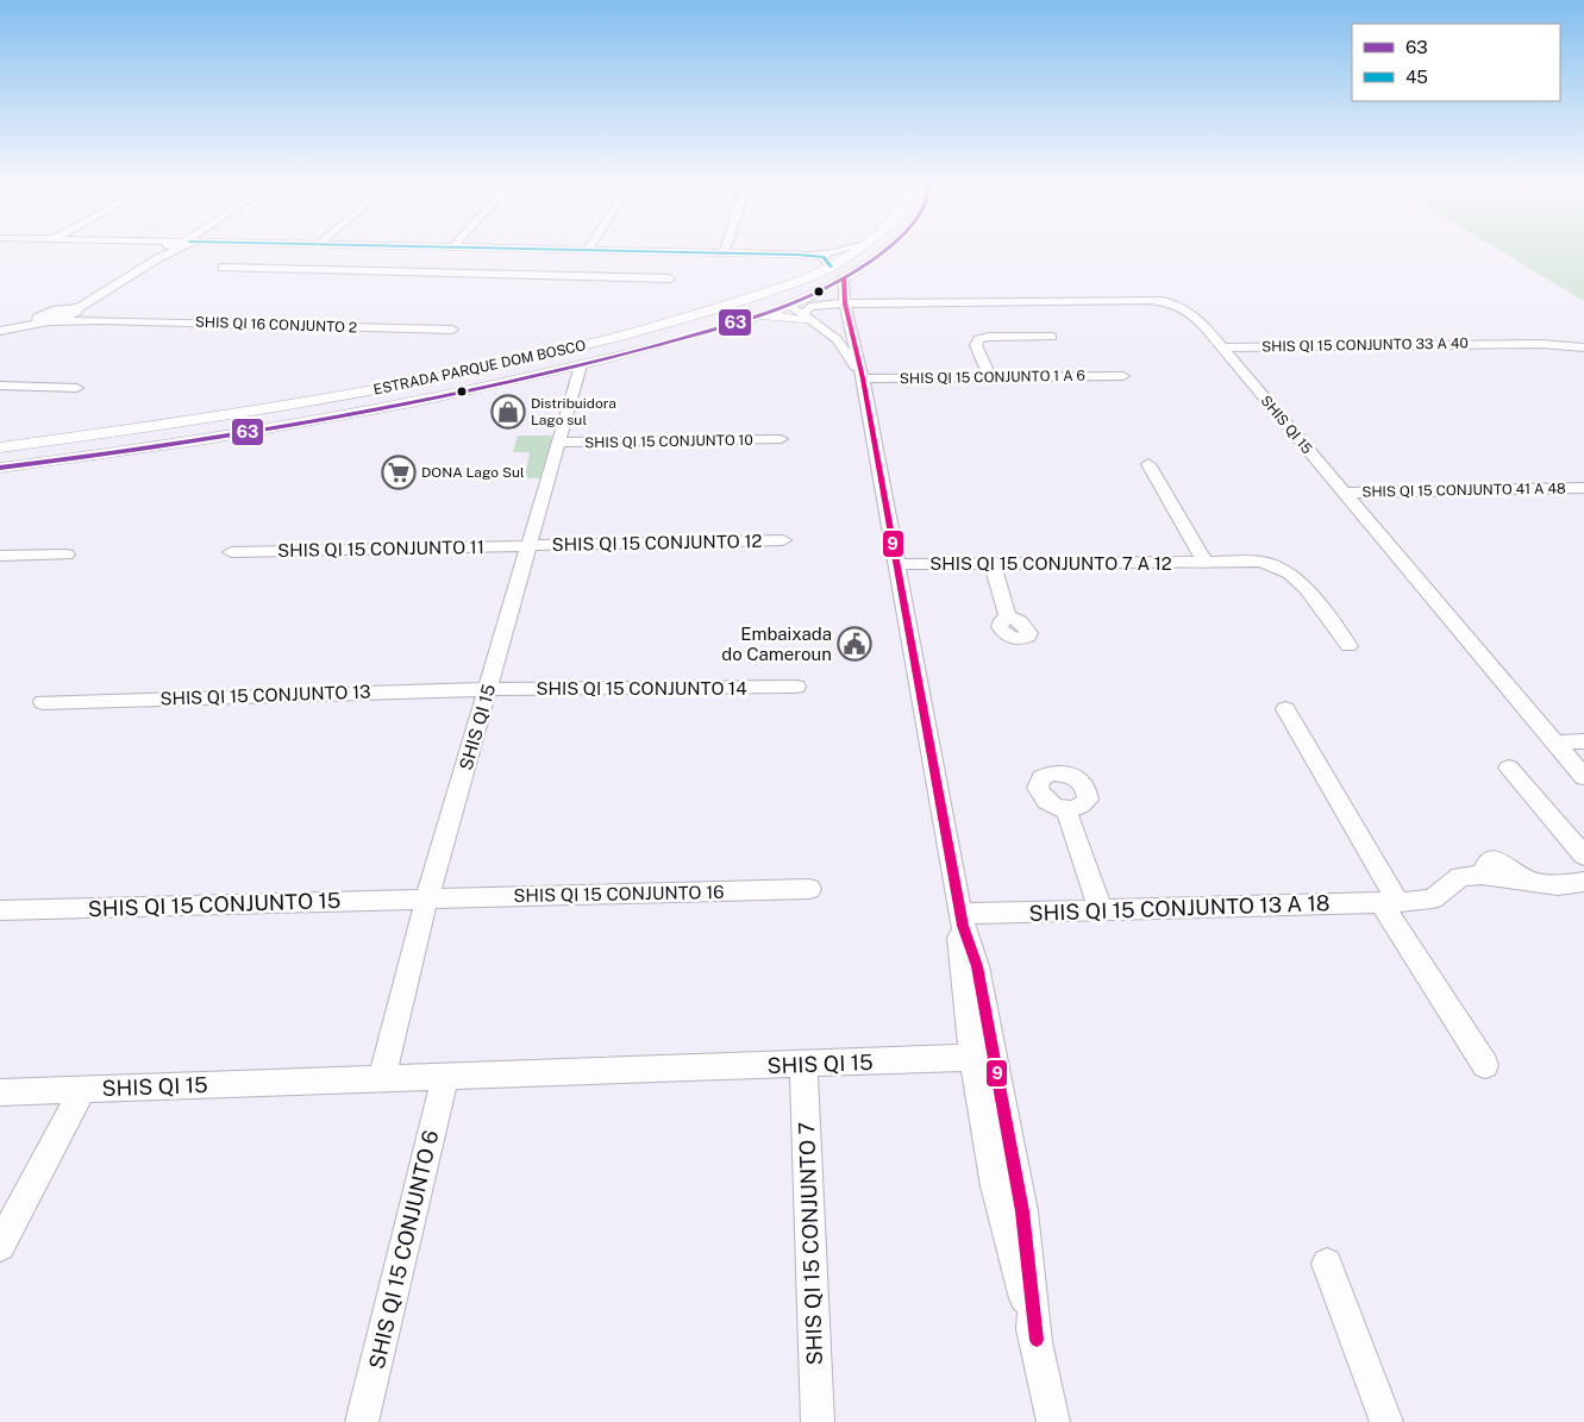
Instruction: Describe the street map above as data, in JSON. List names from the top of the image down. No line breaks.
{"streets":{"main road":["ESTRADA PARQUE DOM BOSCO"],"street":["SHIS QI 16 CONJUNTO 2","SHIS QI 15 CONJUNTO 33 A 40","SHIS QI 15 CONJUNTO 1 A 6","SHIS QI 15","SHIS QI 15 CONJUNTO 10","SHIS QI 15 CONJUNTO 41 A 48","SHIS QI 15 CONJUNTO 12","SHIS QI 15 CONJUNTO 11","SHIS QI 15 CONJUNTO 7 A 12","SHIS QI 15 CONJUNTO 14","SHIS QI 15 CONJUNTO 13","SHIS QI 15 CONJUNTO 16","SHIS QI 15 CONJUNTO 15","SHIS QI 15 CONJUNTO 13 A 18","SHIS QI 15 CONJUNTO 7","SHIS QI 15 CONJUNTO 6"]},"crossings":[["SHIS QI 15 CONJUNTO 33 A 40","SHIS QI 15"],["ESTRADA PARQUE DOM BOSCO","SHIS QI 15"],["SHIS QI 15","SHIS QI 15 CONJUNTO 10"],["SHIS QI 15","SHIS QI 15 CONJUNTO 41 A 48"],["SHIS QI 15","SHIS QI 15 CONJUNTO 12"],["SHIS QI 15","SHIS QI 15 CONJUNTO 11"],["SHIS QI 15","SHIS QI 15 CONJUNTO 14"],["SHIS QI 15","SHIS QI 15 CONJUNTO 13"],["SHIS QI 15","SHIS QI 15 CONJUNTO 16"],["SHIS QI 15","SHIS QI 15 CONJUNTO 15"],["SHIS QI 15","SHIS QI 15 CONJUNTO 7"],["SHIS QI 15","SHIS QI 15 CONJUNTO 6"],["SHIS QI 15 CONJUNTO 12","SHIS QI 15 CONJUNTO 11"],["SHIS QI 15 CONJUNTO 14","SHIS QI 15 CONJUNTO 13"],["SHIS QI 15 CONJUNTO 16","SHIS QI 15 CONJUNTO 15"]],"places":{"shop":["Distribuidora Lago sul"],"supermarket":["DONA Lago Sul"],"public building":["Embaixada do Cameroun"]},"lines":["transit line 63","transit line 45","transit line 9"],"legend":["63","45"]}
